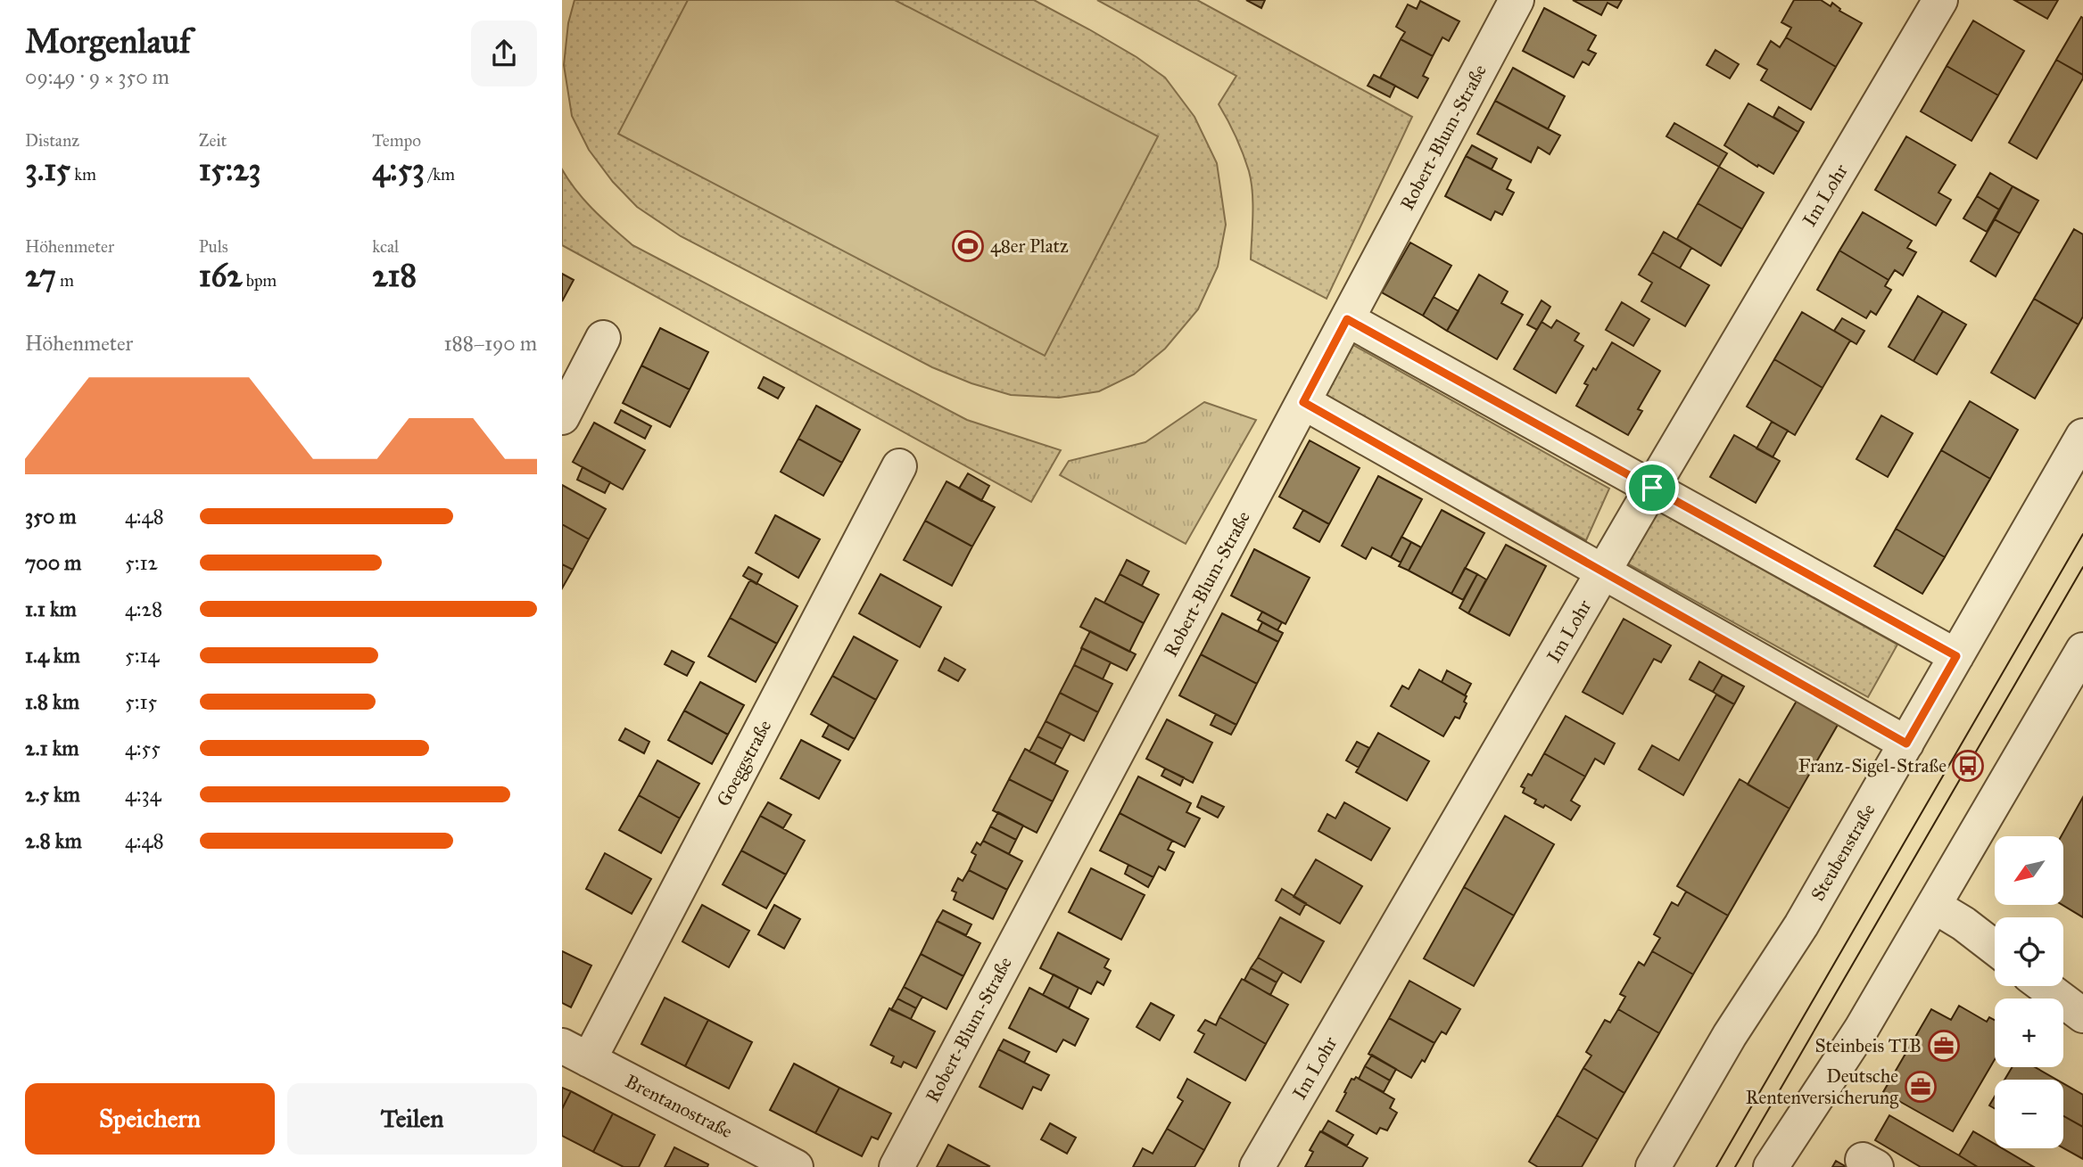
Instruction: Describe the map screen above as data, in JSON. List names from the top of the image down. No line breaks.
{"streets":{"street":["Robert-Blum-Straße","Im Lohr","Goeggstraße","Steubenstraße","Brentanostraße"]},"crossings":[["Goeggstraße","Brentanostraße"]],"places":{"sports":["48er Platz"],"bus stop":["Franz-Sigel-Straße"],"office":["Steinbeis TIB","Deutsche Rentenversicherung"]},"north":"bottom left","page":{"heading":["Morgenlauf","09:49 · 9 × 350 m"],"stats":[["Distanz","3.15 km"],["Zeit","15:23"],["Tempo","4:53 /km"],["Höhenmeter","27 m"],["Puls","162 bpm"],["kcal","218"]],"chart":["Höhenmeter","188–190 m"],"list":[{"name":"350 m","note":"4:48"},{"name":"700 m","note":"5:12"},{"name":"1.1 km","note":"4:28"},{"name":"1.4 km","note":"5:14"},{"name":"1.8 km","note":"5:15"},{"name":"2.1 km","note":"4:55"},{"name":"2.5 km","note":"4:34"},{"name":"2.8 km","note":"4:48"}],"map_buttons":["+","−"],"buttons":["Speichern","Teilen"]}}
